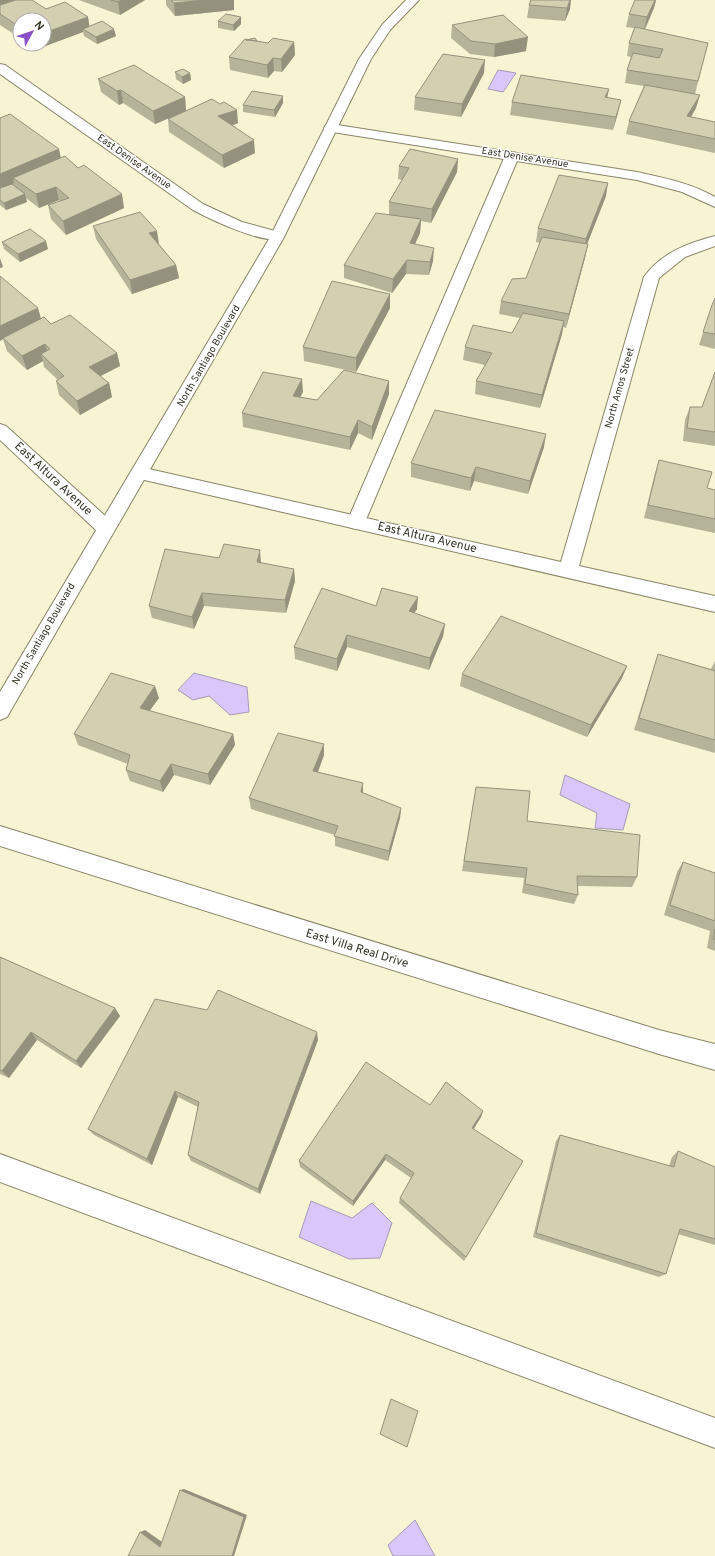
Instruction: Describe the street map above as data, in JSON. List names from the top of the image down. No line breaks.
{"streets":{"street":["East Denise Avenue","North Santiago Boulevard","North Amos Street","East Altura Avenue","East Villa Real Drive"]},"crossings":[["East Denise Avenue","North Santiago Boulevard"],["North Santiago Boulevard","East Altura Avenue"],["North Amos Street","East Altura Avenue"]],"north":"top right"}
